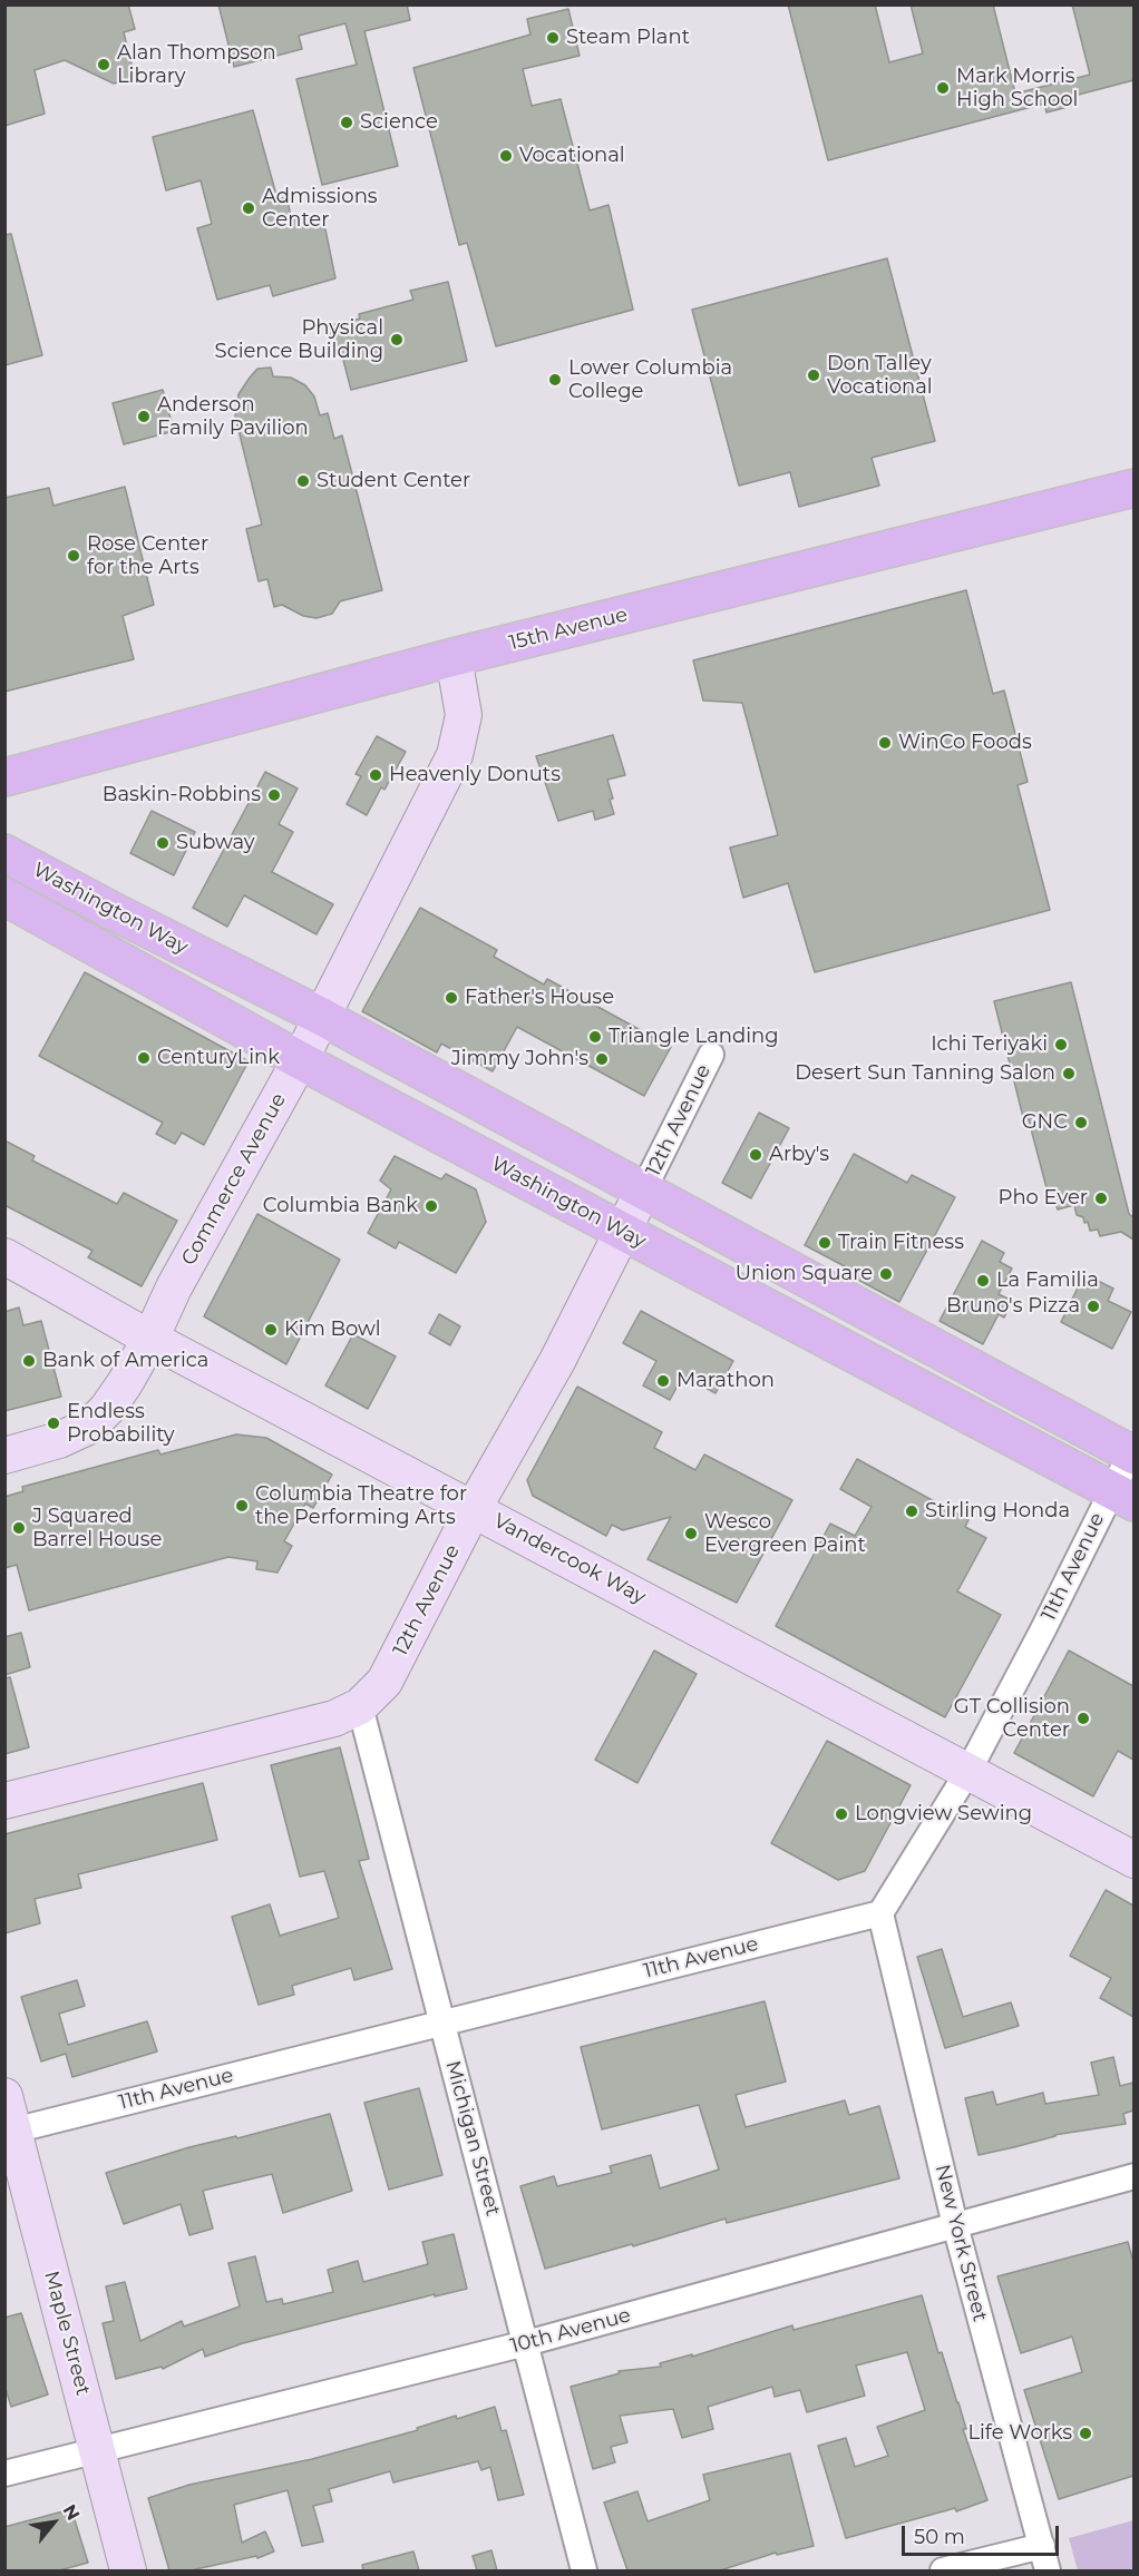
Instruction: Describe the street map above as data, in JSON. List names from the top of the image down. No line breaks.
{"streets":{"main road":["15th Avenue","Washington Way"],"street":["12th Avenue","Commerce Avenue","Vandercook Way","11th Avenue","Michigan Street","New York Street","10th Avenue","Maple Street"]},"crossings":[["15th Avenue","Commerce Avenue"],["Washington Way","12th Avenue"],["Washington Way","Commerce Avenue"],["Washington Way","11th Avenue"],["12th Avenue","Vandercook Way"],["12th Avenue","Michigan Street"],["Commerce Avenue","Vandercook Way"],["Vandercook Way","11th Avenue"],["11th Avenue","Michigan Street"],["11th Avenue","New York Street"],["11th Avenue","Maple Street"],["Michigan Street","10th Avenue"],["New York Street","10th Avenue"],["10th Avenue","Maple Street"]],"places":["Steam Plant","Alan Thompson Library","Mark Morris High School","Science","Vocational","Admissions Center","Physical Science Building","Don Talley Vocational","Lower Columbia College","Anderson Family Pavilion","Student Center","Rose Center for the Arts","WinCo Foods","Heavenly Donuts","Baskin-Robbins","Subway","Father's House","Triangle Landing","Ichi Teriyaki","CenturyLink","Jimmy John's","Desert Sun Tanning Salon","GNC","Arby's","Pho Ever","Columbia Bank","Train Fitness","Union Square","La Familia","Bruno's Pizza","Kim Bowl","Bank of America","Marathon","Endless Probability","Columbia Theatre for the Performing Arts","Stirling Honda","J Squared Barrel House","Wesco Evergreen Paint","GT Collision Center","Longview Sewing","Life Works"],"scale_bar":"50 m","north":"top right"}
